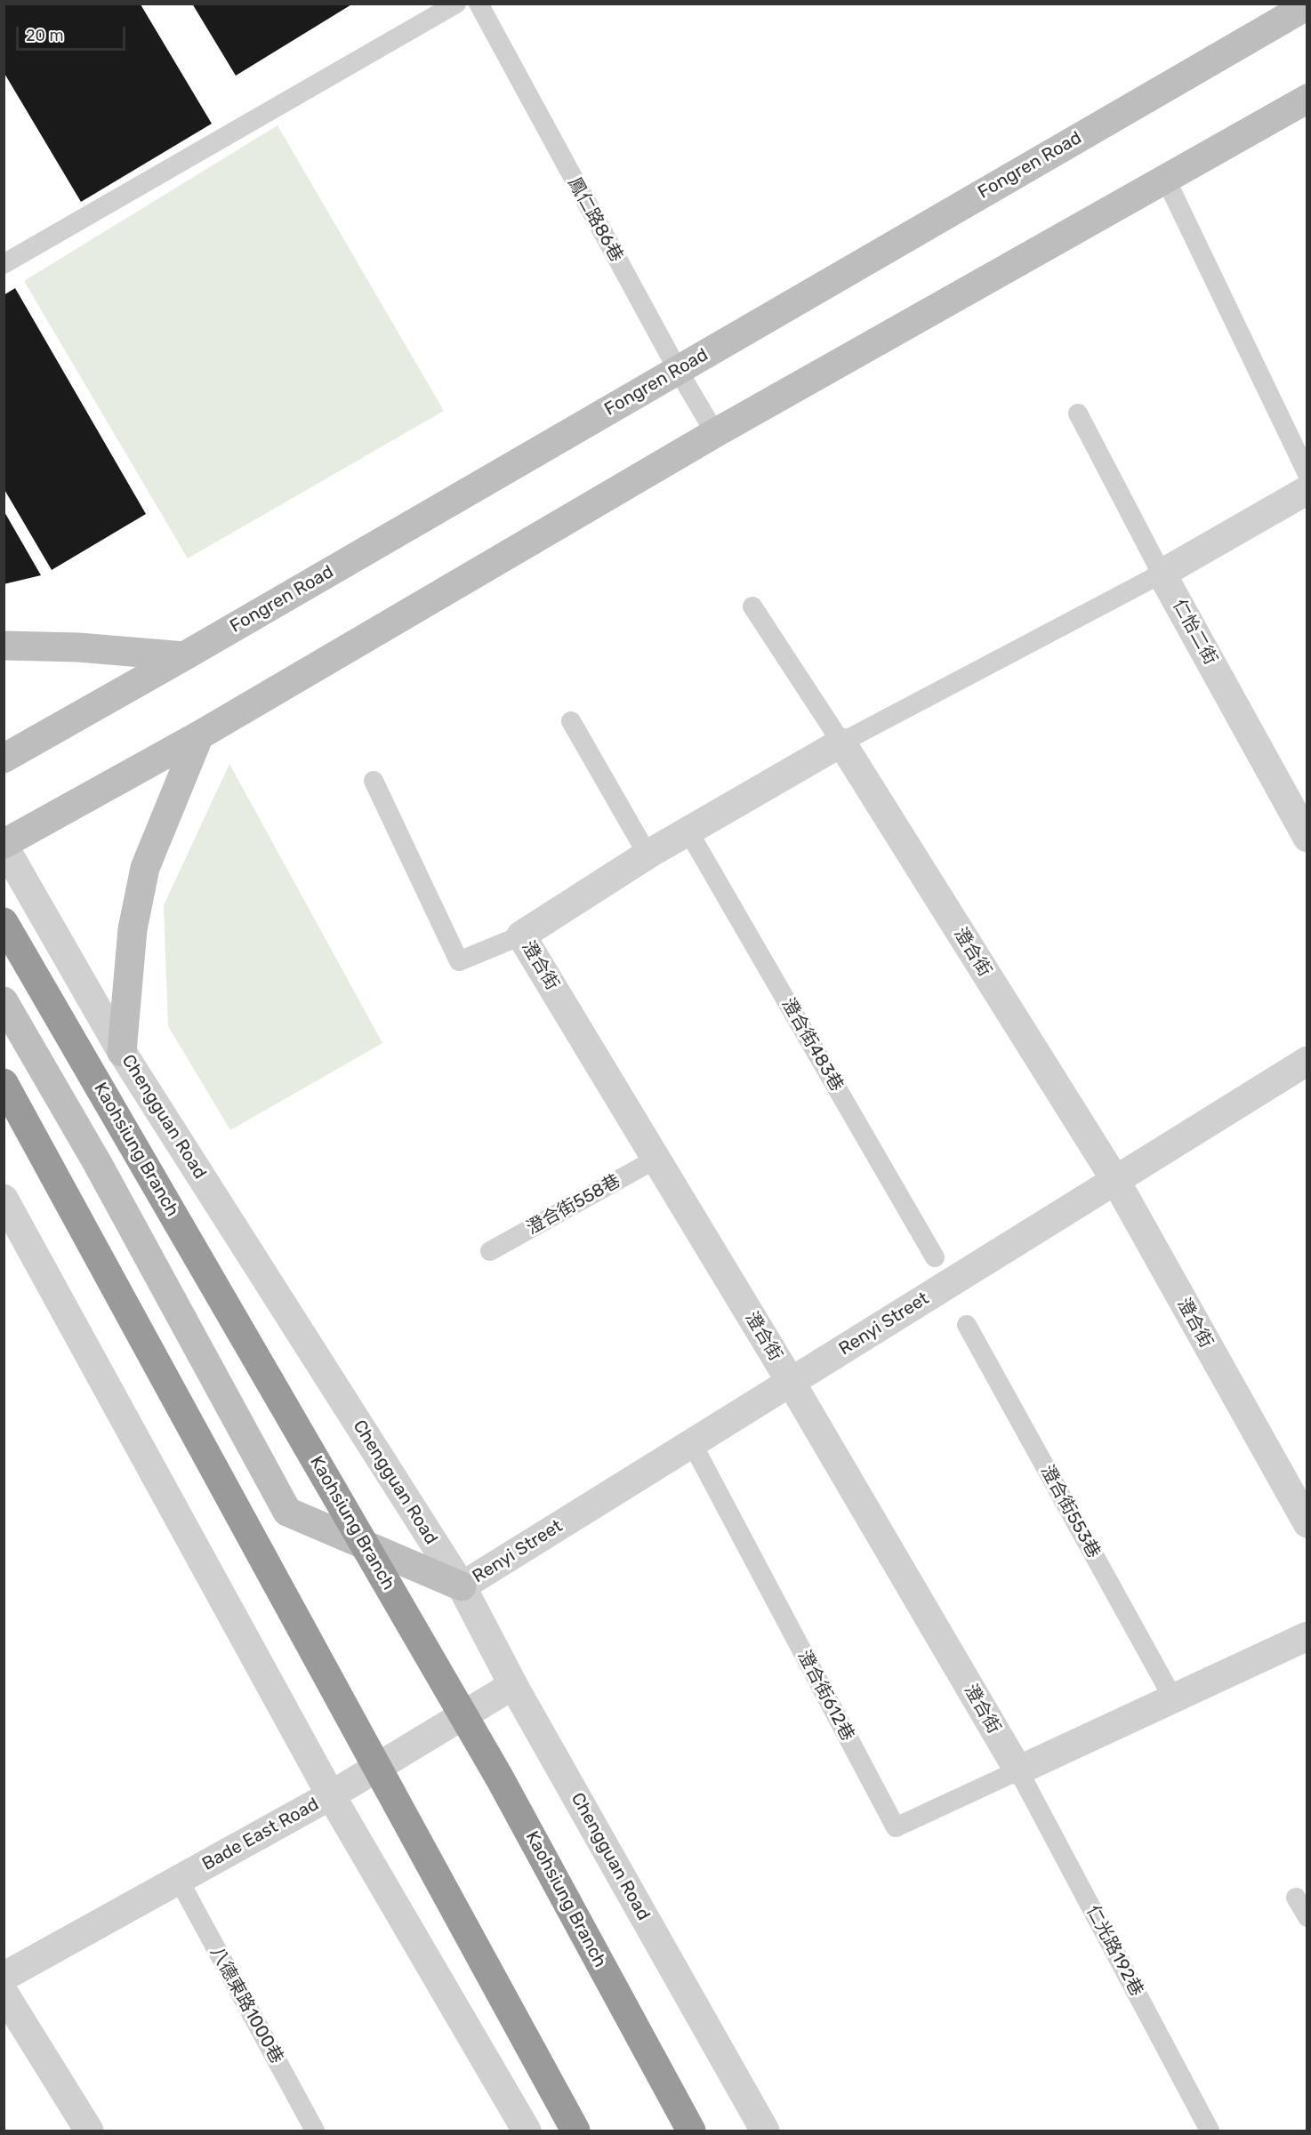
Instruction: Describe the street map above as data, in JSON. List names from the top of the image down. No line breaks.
{"streets":{"highway":["Kaohsiung Branch"],"main road":["Fongren Road"],"street":["仁怡二街","澄合街","Chengguan Road","Renyi Street","Bade East Road"],"lane":["鳳仁路86巷","澄合街483巷","澄合街558巷","澄合街553巷","澄合街612巷","仁光路192巷","八德東路1000巷"]},"crossings":[["Fongren Road","鳳仁路86巷"],["澄合街","澄合街483巷"],["澄合街","澄合街558巷"],["澄合街","Renyi Street"],["澄合街","澄合街612巷"],["澄合街","仁光路192巷"],["Chengguan Road","Renyi Street"],["Chengguan Road","Bade East Road"],["Renyi Street","澄合街612巷"],["澄合街612巷","仁光路192巷"],["Bade East Road","八德東路1000巷"]],"scale_bar":"20 m"}
